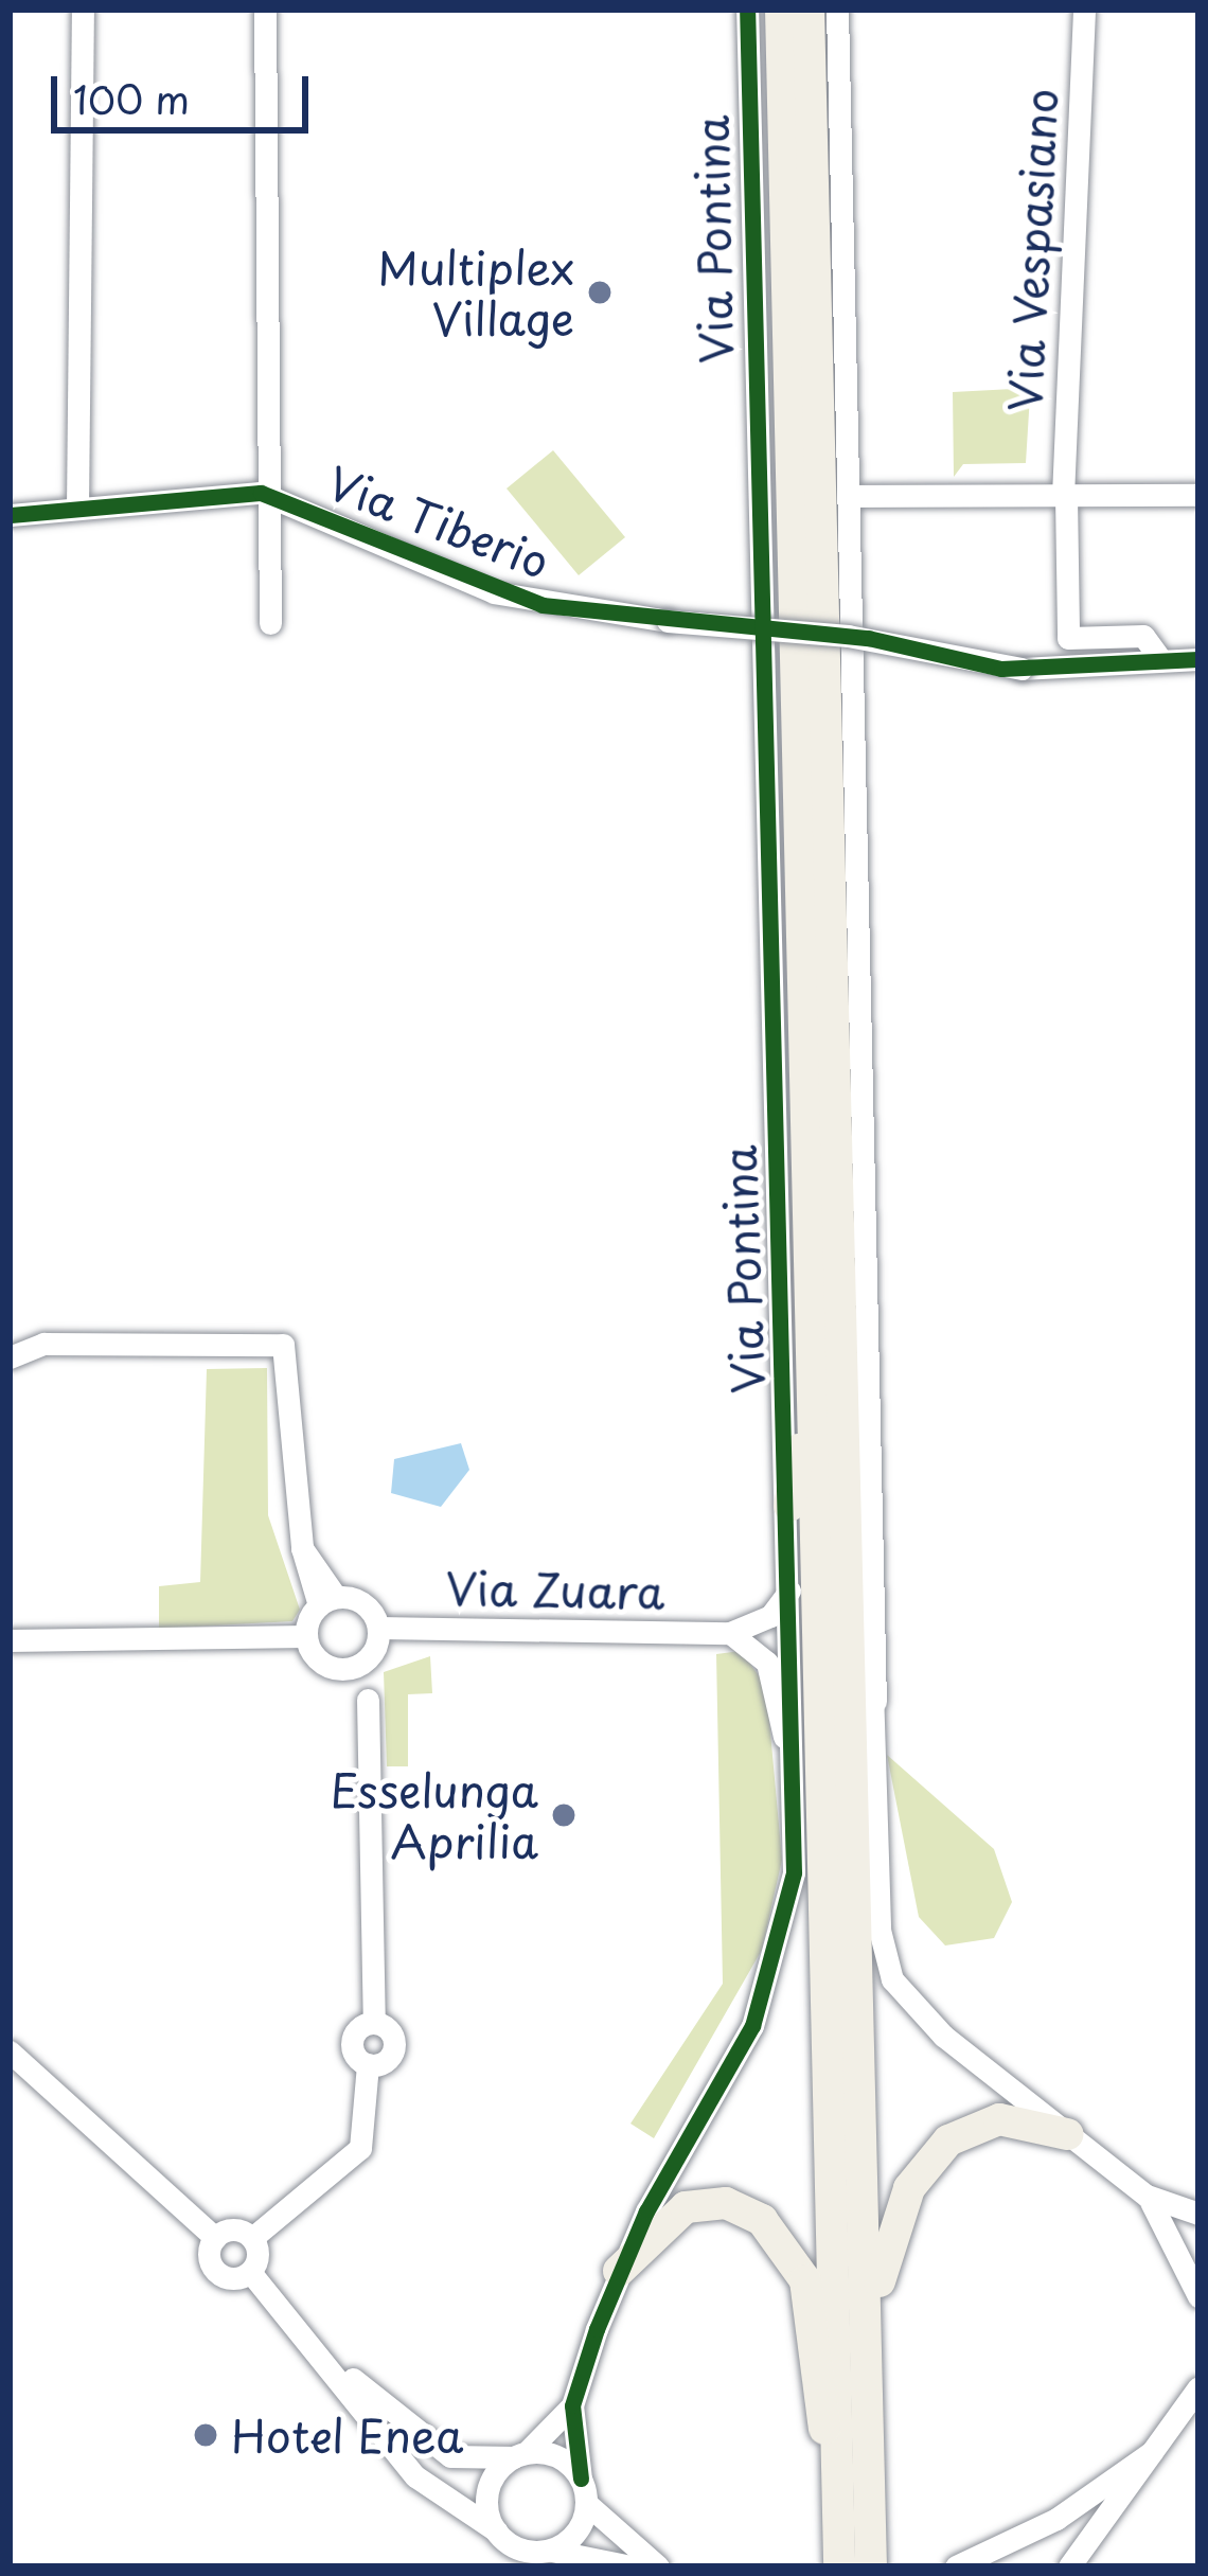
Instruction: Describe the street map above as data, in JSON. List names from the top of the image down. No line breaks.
{"streets":{"street":["Via Pontina","Via Vespasiano","Via Tiberio","Via Zuara"]},"crossings":[["Via Vespasiano","Via Tiberio"]],"places":["Multiplex Village","Esselunga Aprilia","Hotel Enea"],"scale_bar":"100 m"}
